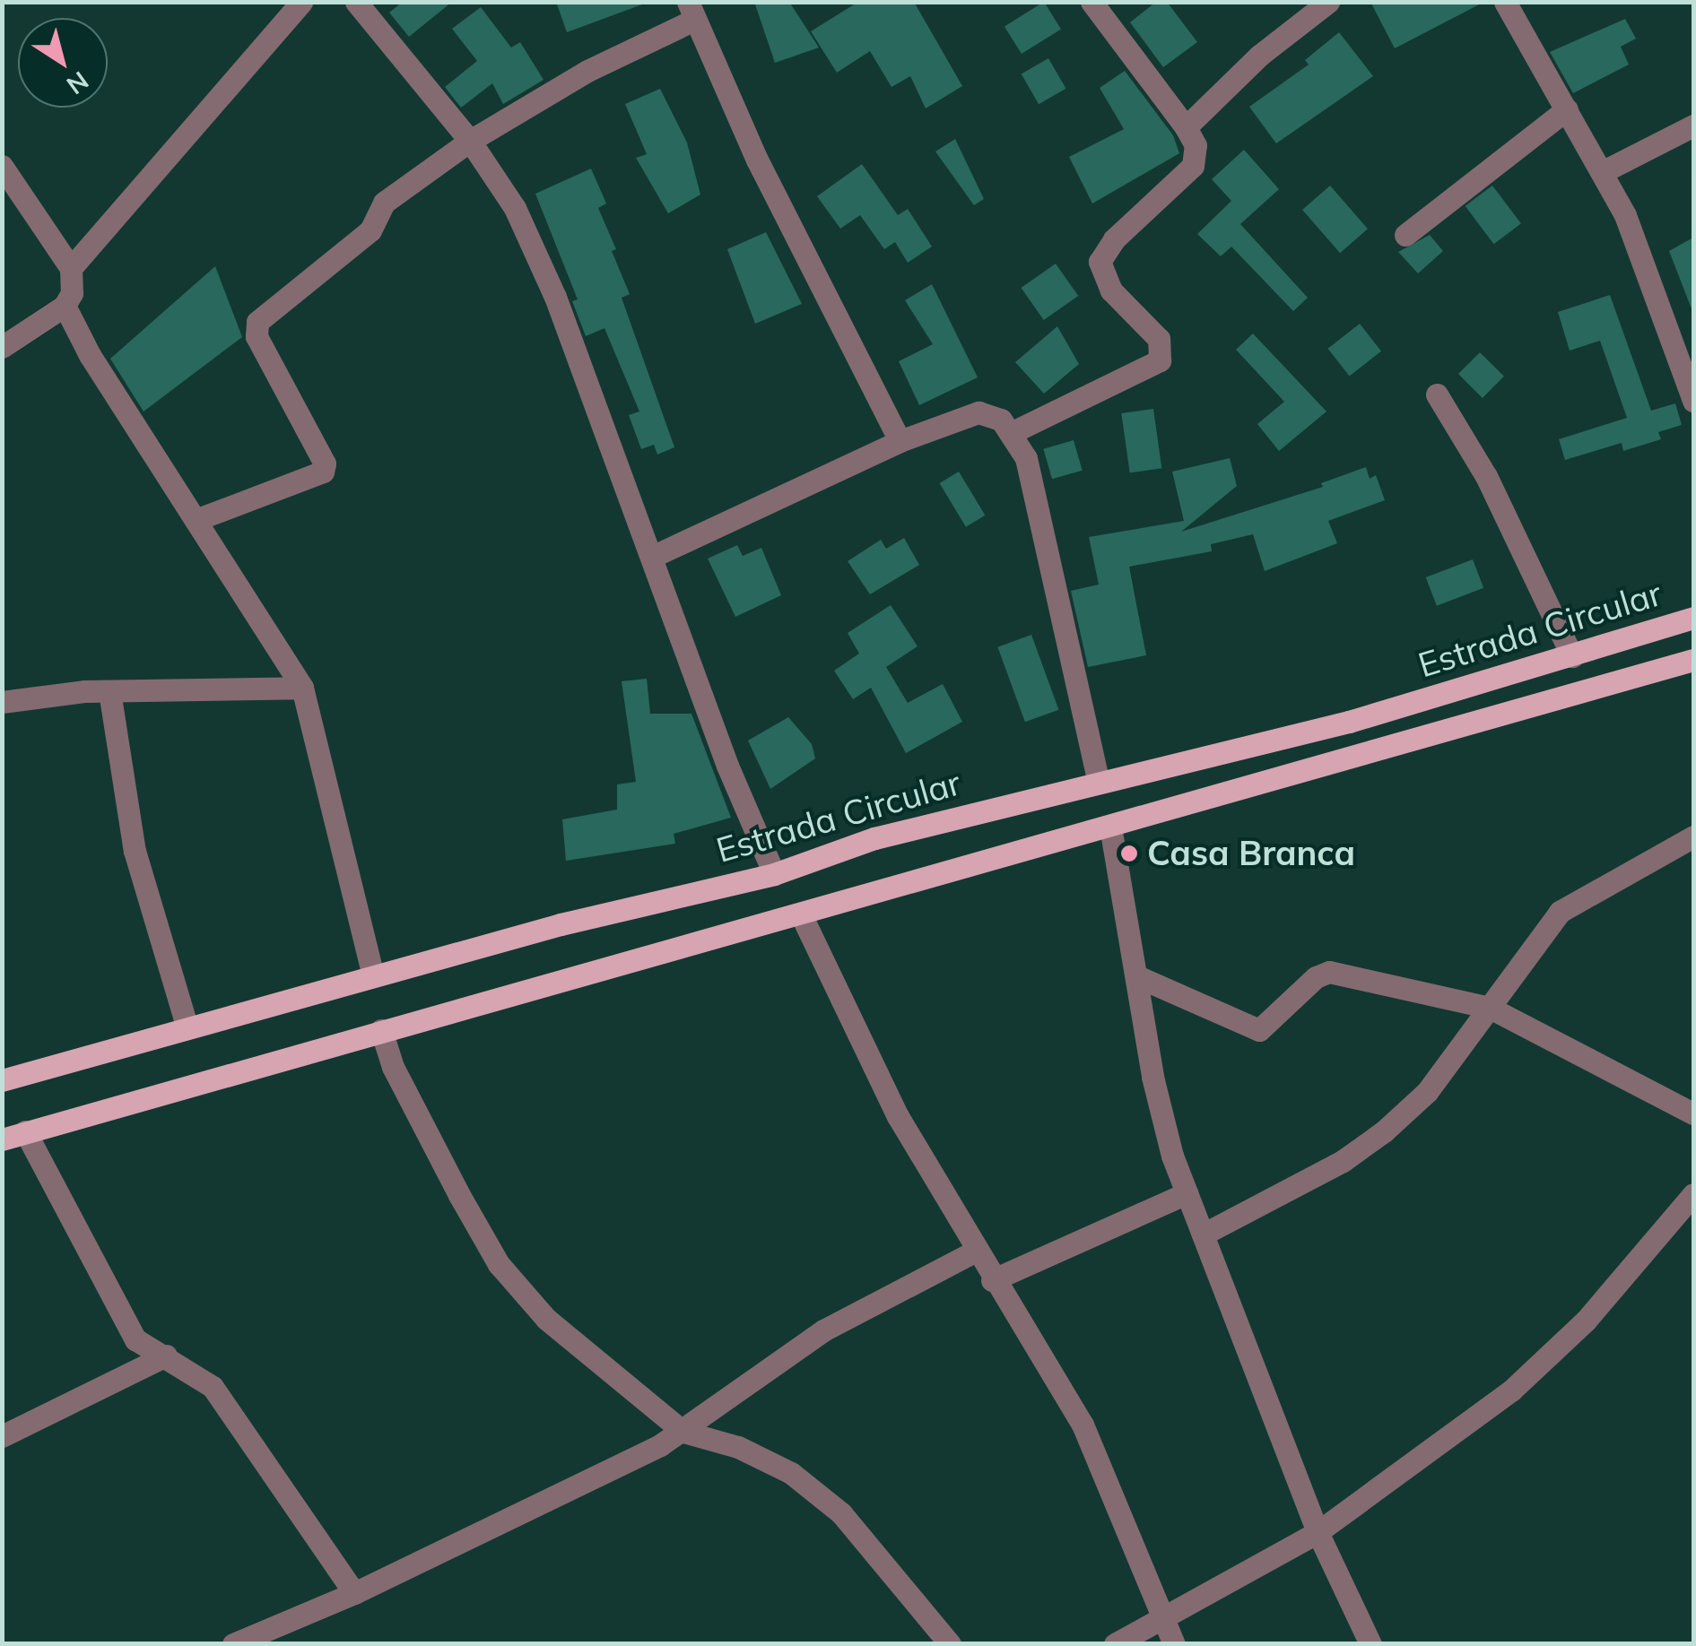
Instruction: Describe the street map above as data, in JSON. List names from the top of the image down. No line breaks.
{"streets":{"main road":["Estrada Circular"]},"places":["Casa Branca"],"north":"bottom right"}
